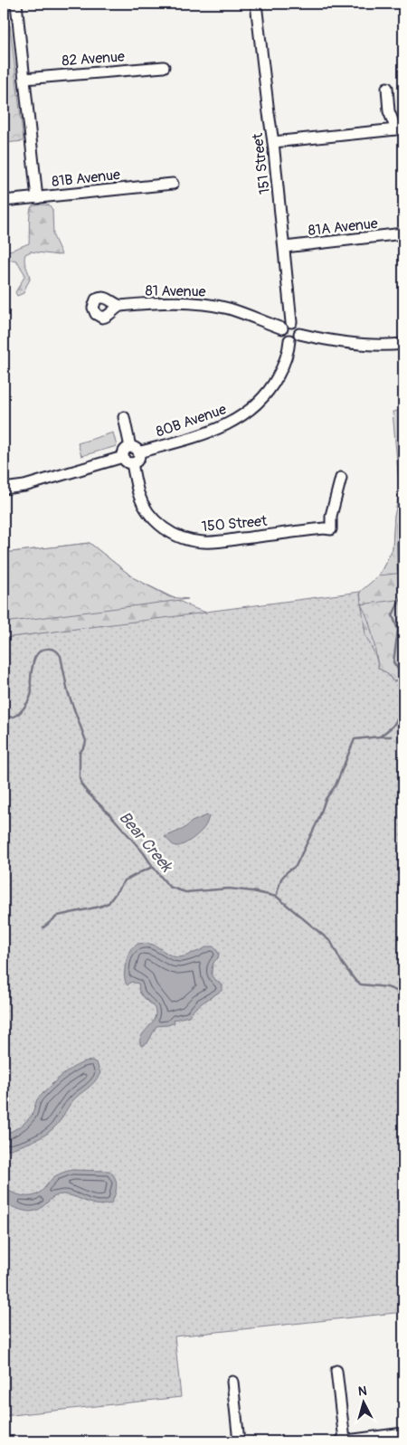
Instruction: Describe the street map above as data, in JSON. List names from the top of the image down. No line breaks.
{"streets":{"street":["82 Avenue","151 Street","81B Avenue","81A Avenue","81 Avenue","80B Avenue","150 Street"]},"crossings":[["151 Street","81A Avenue"],["151 Street","81 Avenue"],["151 Street","80B Avenue"],["81 Avenue","80B Avenue"],["80B Avenue","150 Street"]],"water":["Bear Creek"],"north":"top"}
